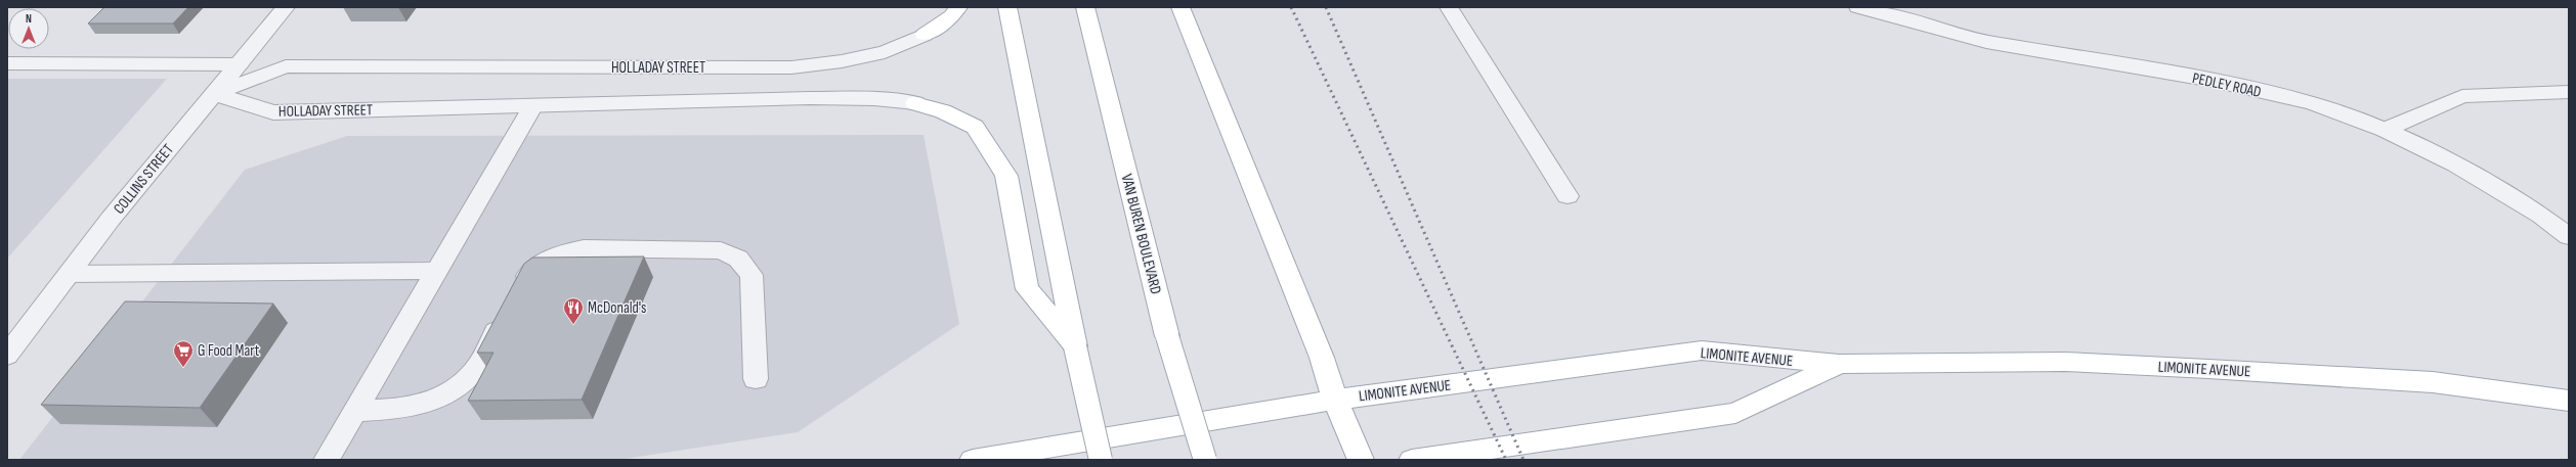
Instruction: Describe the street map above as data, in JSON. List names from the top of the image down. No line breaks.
{"streets":{"main road":["VAN BUREN BOULEVARD","LIMONITE AVENUE"],"street":["HOLLADAY STREET","PEDLEY ROAD","COLLINS STREET"]},"crossings":[["HOLLADAY STREET","COLLINS STREET"]],"places":{"restaurant":["McDonald's"],"supermarket":["G Food Mart"]},"north":"top"}
